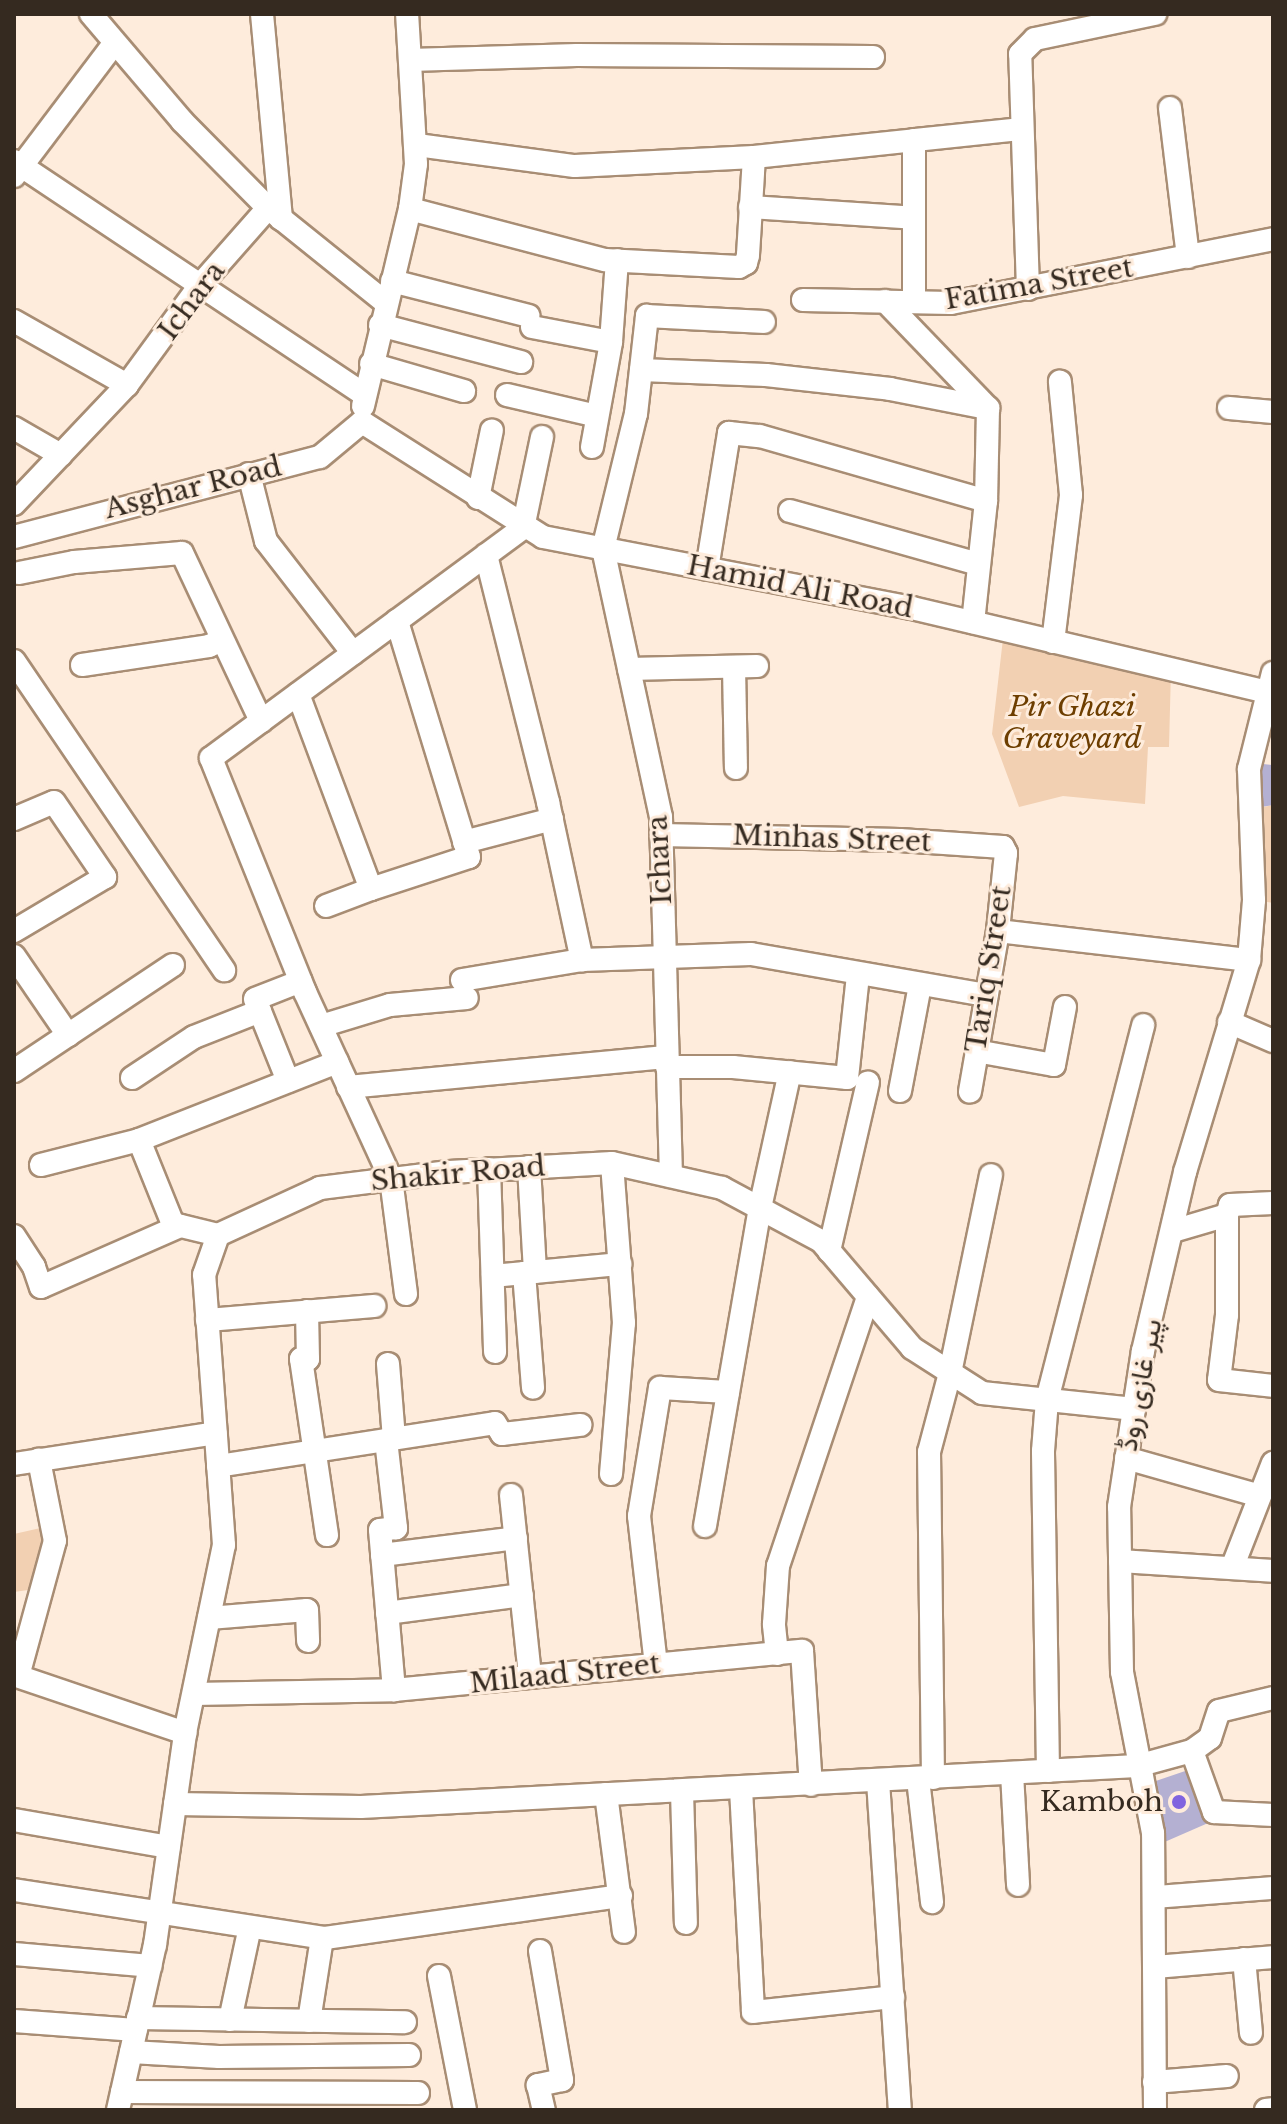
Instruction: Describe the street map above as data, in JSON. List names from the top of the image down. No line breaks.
{"streets":{"street":["Fatima Street","Ichara","Asghar Road","Hamid Ali Road","Minhas Street","Tariq Street","Shakir Road","پیر غازی روڈ","Milaad Street"]},"crossings":[["Ichara","Hamid Ali Road"],["Ichara","Minhas Street"],["Ichara","Shakir Road"],["Asghar Road","Hamid Ali Road"],["Hamid Ali Road","پیر غازی روڈ"],["Minhas Street","Tariq Street"],["Shakir Road","پیر غازی روڈ"]],"parks":["Pir Ghazi Graveyard"],"places":["Kamboh"]}
